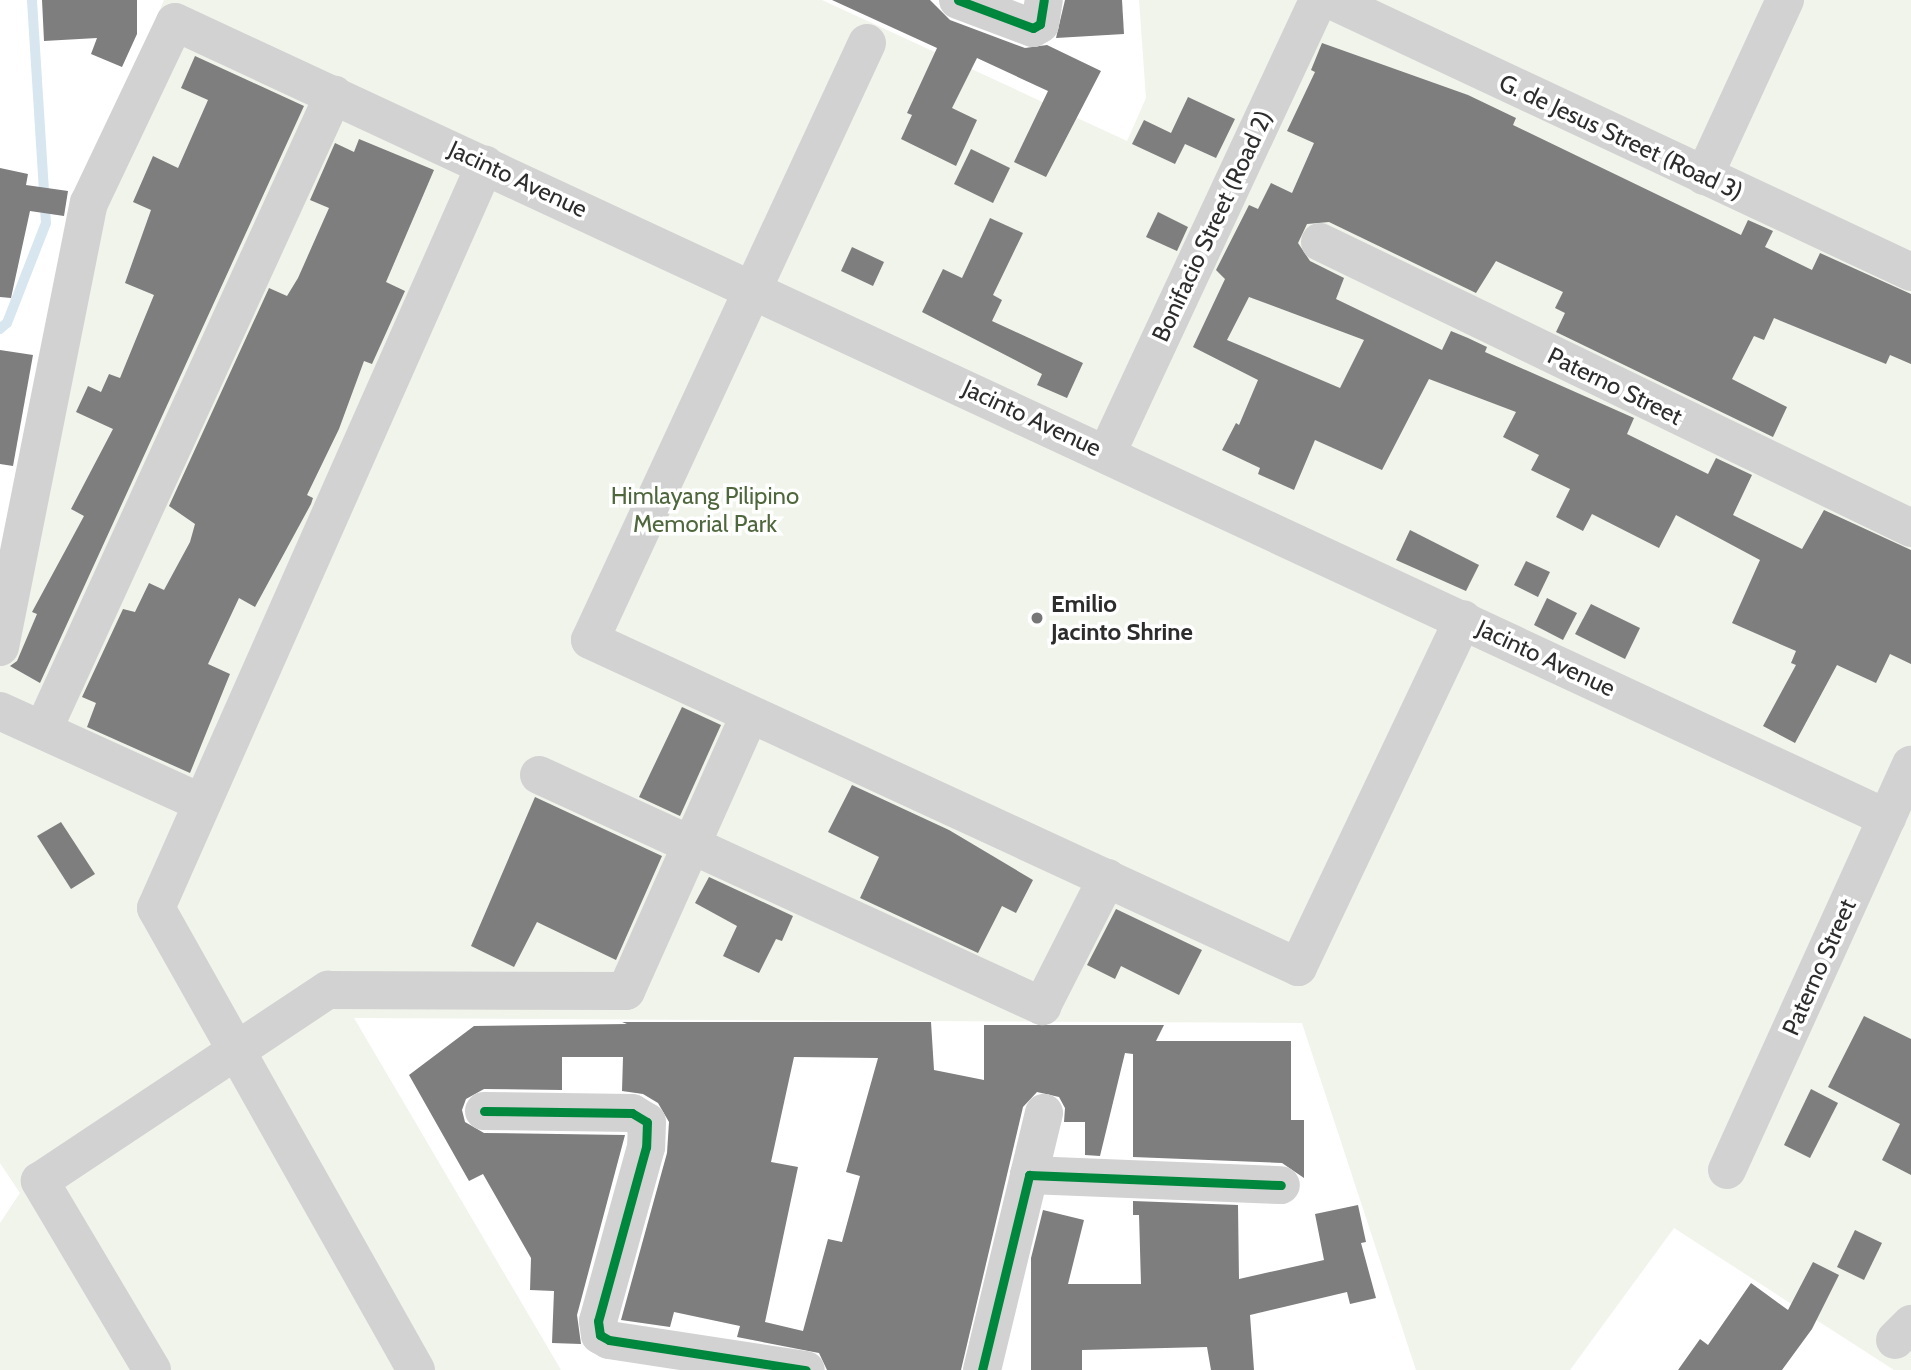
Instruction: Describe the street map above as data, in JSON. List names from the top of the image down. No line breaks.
{"streets":{"street":["G. de Jesus Street (Road 3)","Jacinto Avenue","Bonifacio Street (Road 2)","Paterno Street"]},"crossings":[["Jacinto Avenue","Bonifacio Street (Road 2)"],["Jacinto Avenue","Paterno Street"]],"parks":["Himlayang Pilipino Memorial Park"],"places":["Emilio Jacinto Shrine"]}
